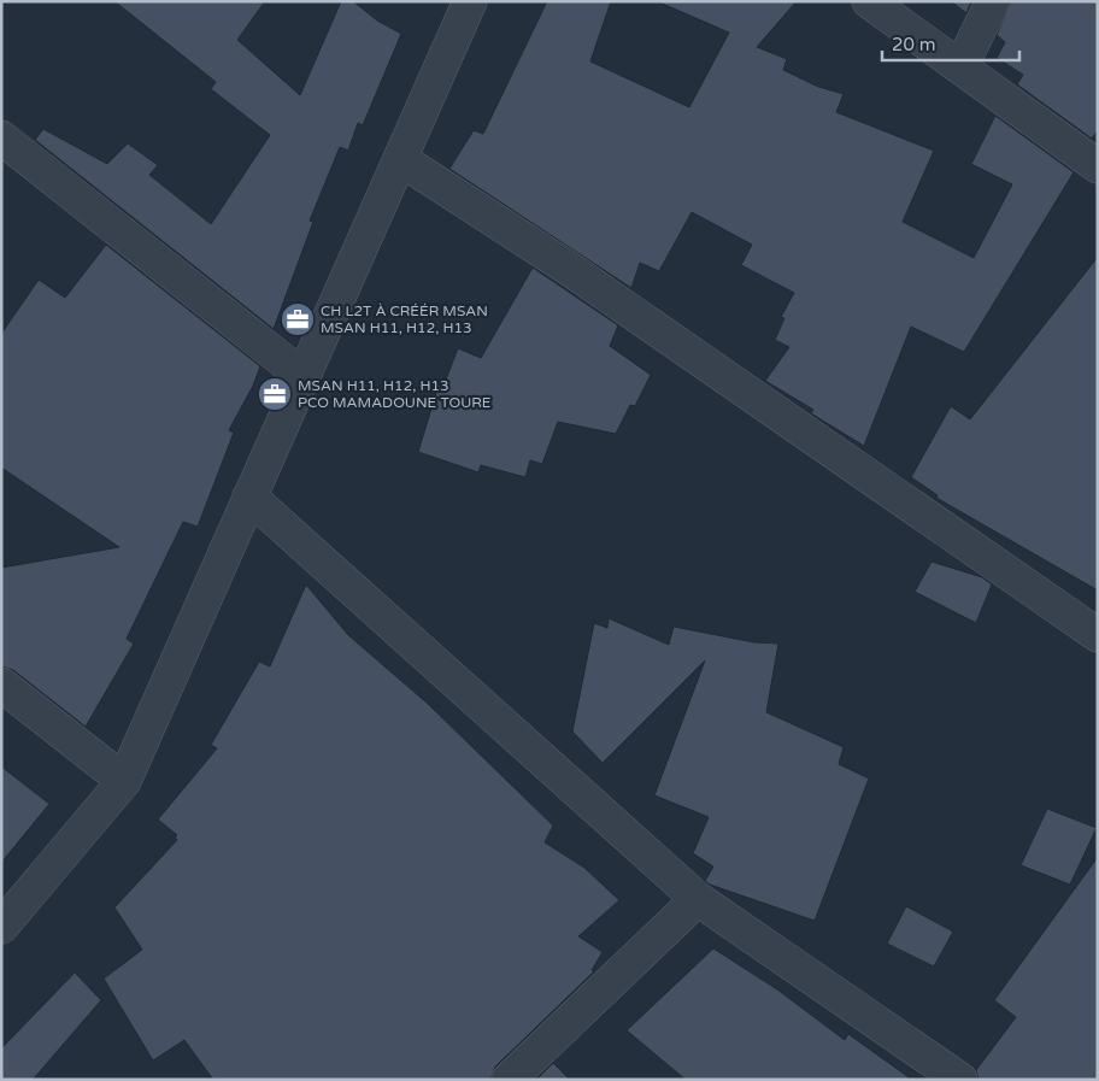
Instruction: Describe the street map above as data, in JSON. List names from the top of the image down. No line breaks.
{"places":{"office":["CH L2T À CRÉÉR MSAN MSAN H11, H12, H13","MSAN H11, H12, H13 PCO MAMADOUNE TOURE"]},"scale_bar":"20 m"}
